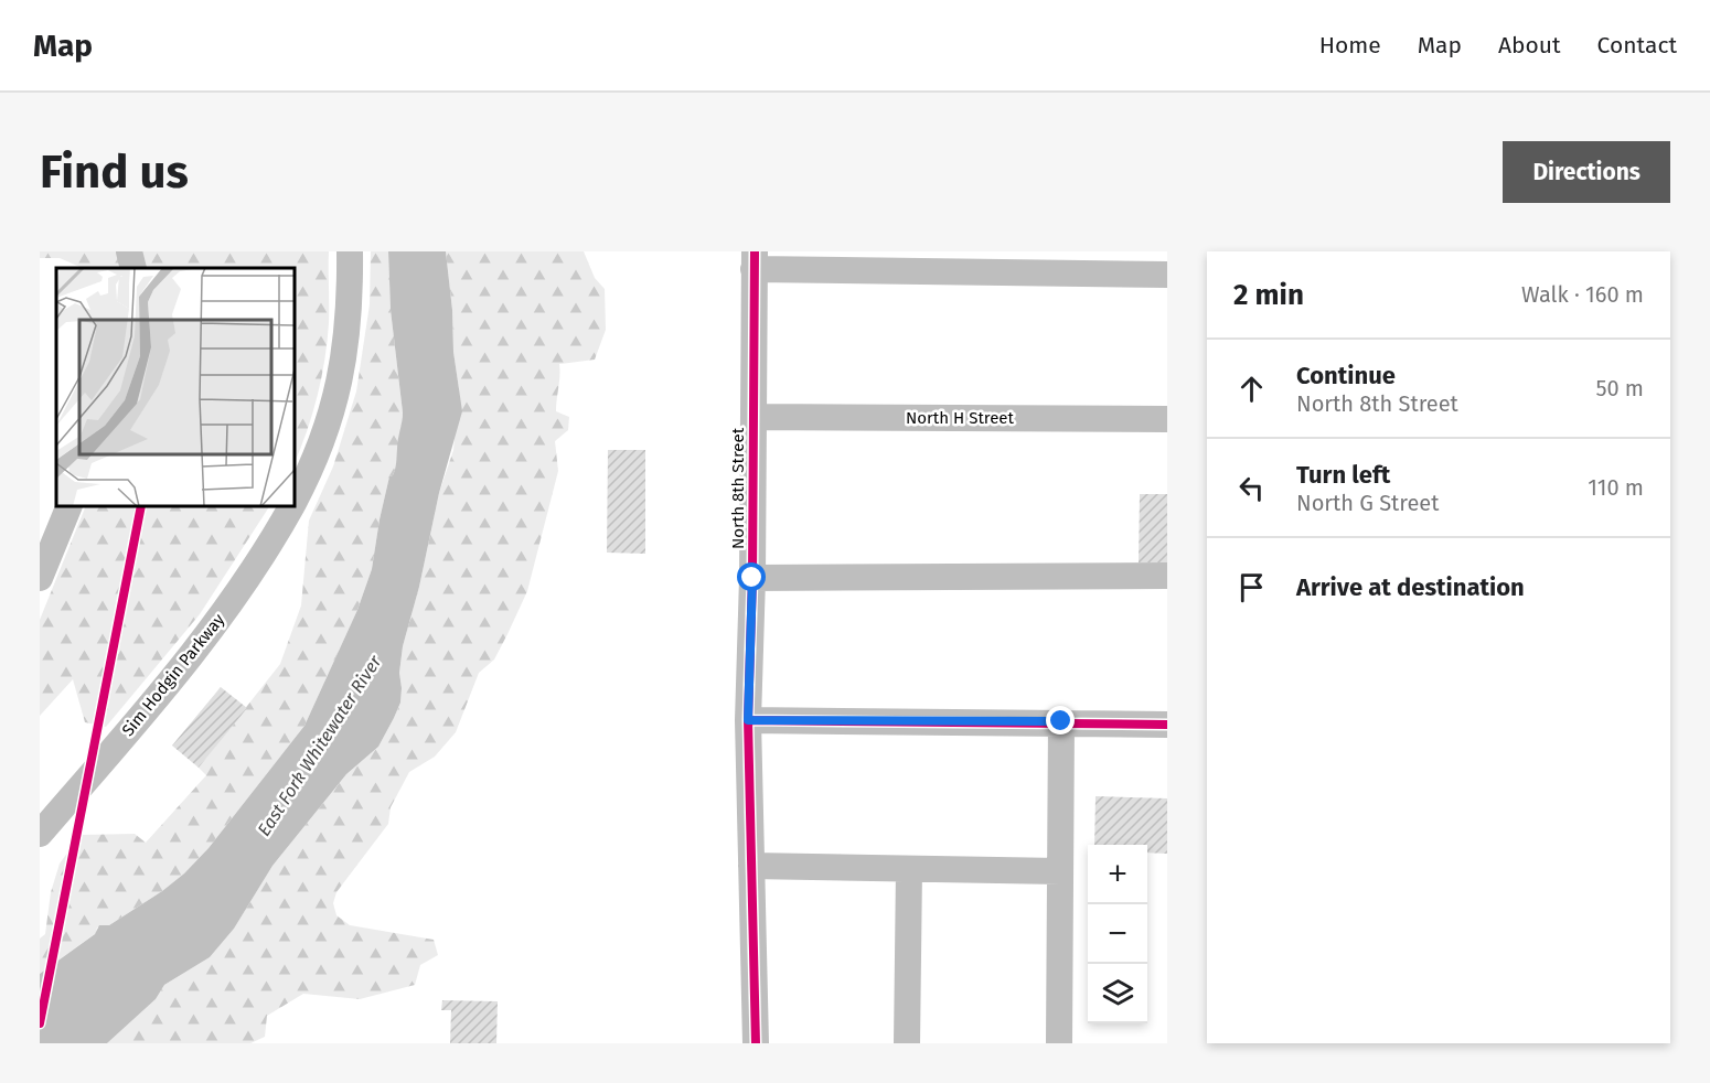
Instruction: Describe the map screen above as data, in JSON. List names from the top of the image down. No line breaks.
{"streets":{"street":["North H Street","North 8th Street","Sim Hodgin Parkway"]},"crossings":[["North H Street","North 8th Street"]],"water":["East Fork Whitewater River"],"page":{"header":"Map","nav":["Home","Map","About","Contact"],"buttons":"Directions","title":"Find us","heading":["2 min","Walk · 160 m"],"list":[["Continue","North 8th Street","50 m"],["Turn left","North G Street","110 m"],"Arrive at destination"],"map_buttons":["+","−"]}}
